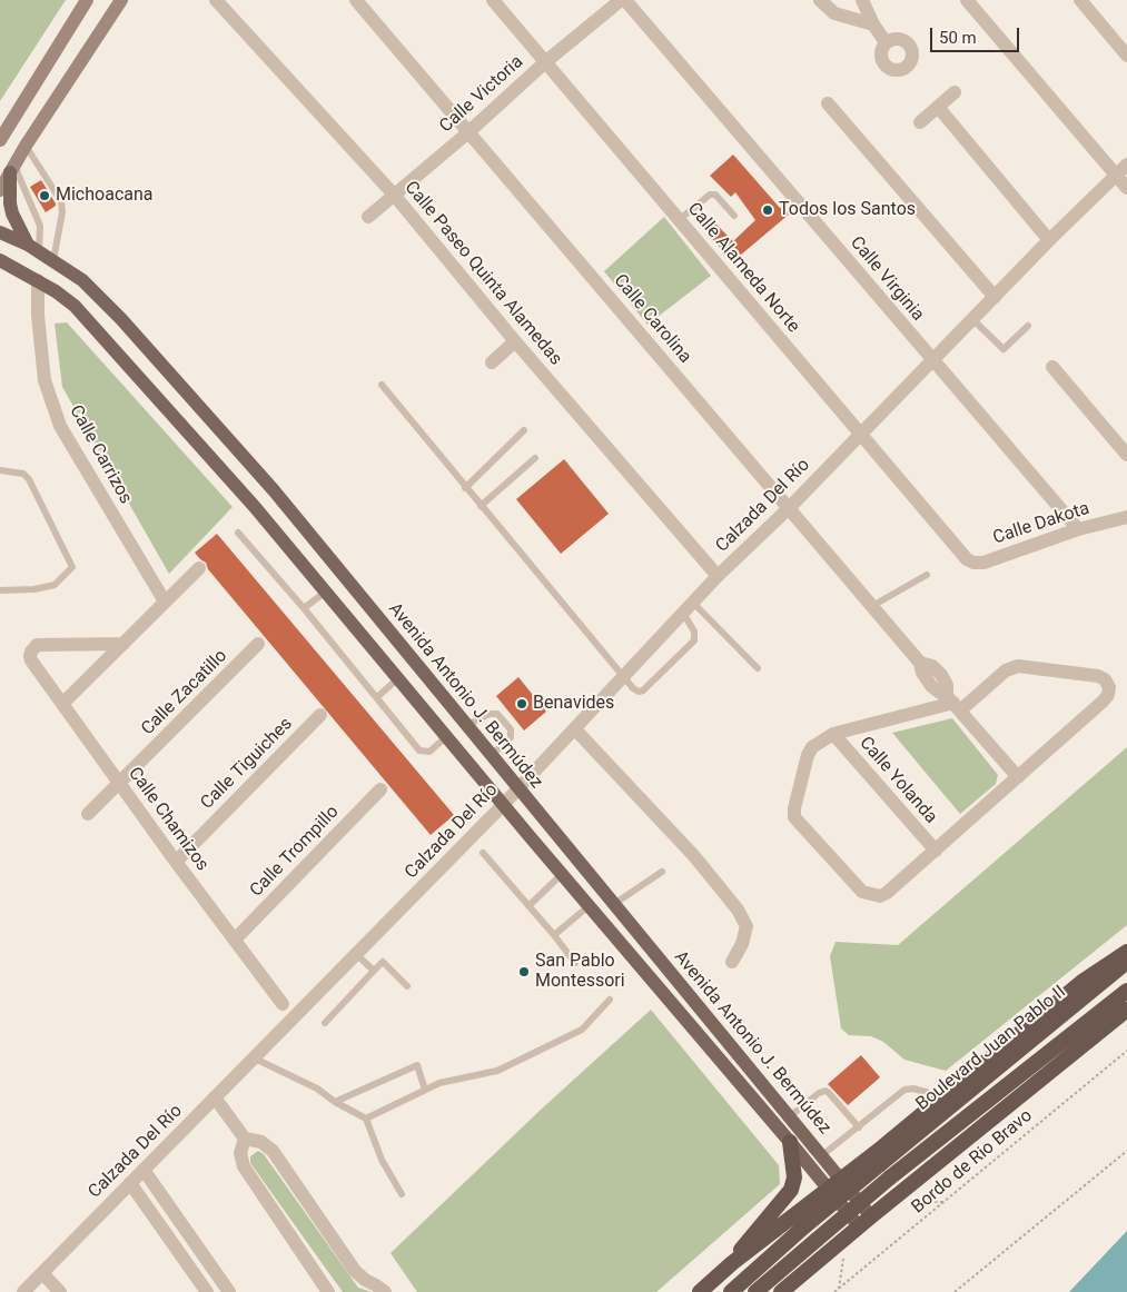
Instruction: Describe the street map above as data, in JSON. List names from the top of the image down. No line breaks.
{"streets":{"highway":["Boulevard Juan Pablo II"],"main road":["Avenida Antonio J. Bermúdez"],"street":["Calle Victoria","Calle Alameda Norte","Calle Paseo Quinta Alamedas","Calle Virginia","Calle Carolina","Calle Carrizos","Calzada Del Río","Calle Dakota","Calle Zacatillo","Calle Tiguiches","Calle Yolanda","Calle Chamizos","Calle Trompillo"],"path":["Bordo de Rio Bravo"]},"crossings":[["Calle Victoria","Calle Alameda Norte"],["Calle Victoria","Calle Paseo Quinta Alamedas"],["Calle Victoria","Calle Carolina"],["Calle Alameda Norte","Calzada Del Río"],["Calle Alameda Norte","Calle Dakota"],["Calle Paseo Quinta Alamedas","Calzada Del Río"],["Calle Virginia","Calzada Del Río"],["Calle Virginia","Calle Dakota"],["Calle Carolina","Calzada Del Río"],["Calle Carrizos","Avenida Antonio J. Bermúdez"],["Calzada Del Río","Avenida Antonio J. Bermúdez"],["Calle Zacatillo","Calle Chamizos"],["Calle Tiguiches","Calle Chamizos"],["Calle Chamizos","Calle Trompillo"]],"places":["Michoacana","Todos los Santos","Benavides","San Pablo Montessori"],"scale_bar":"50 m"}
